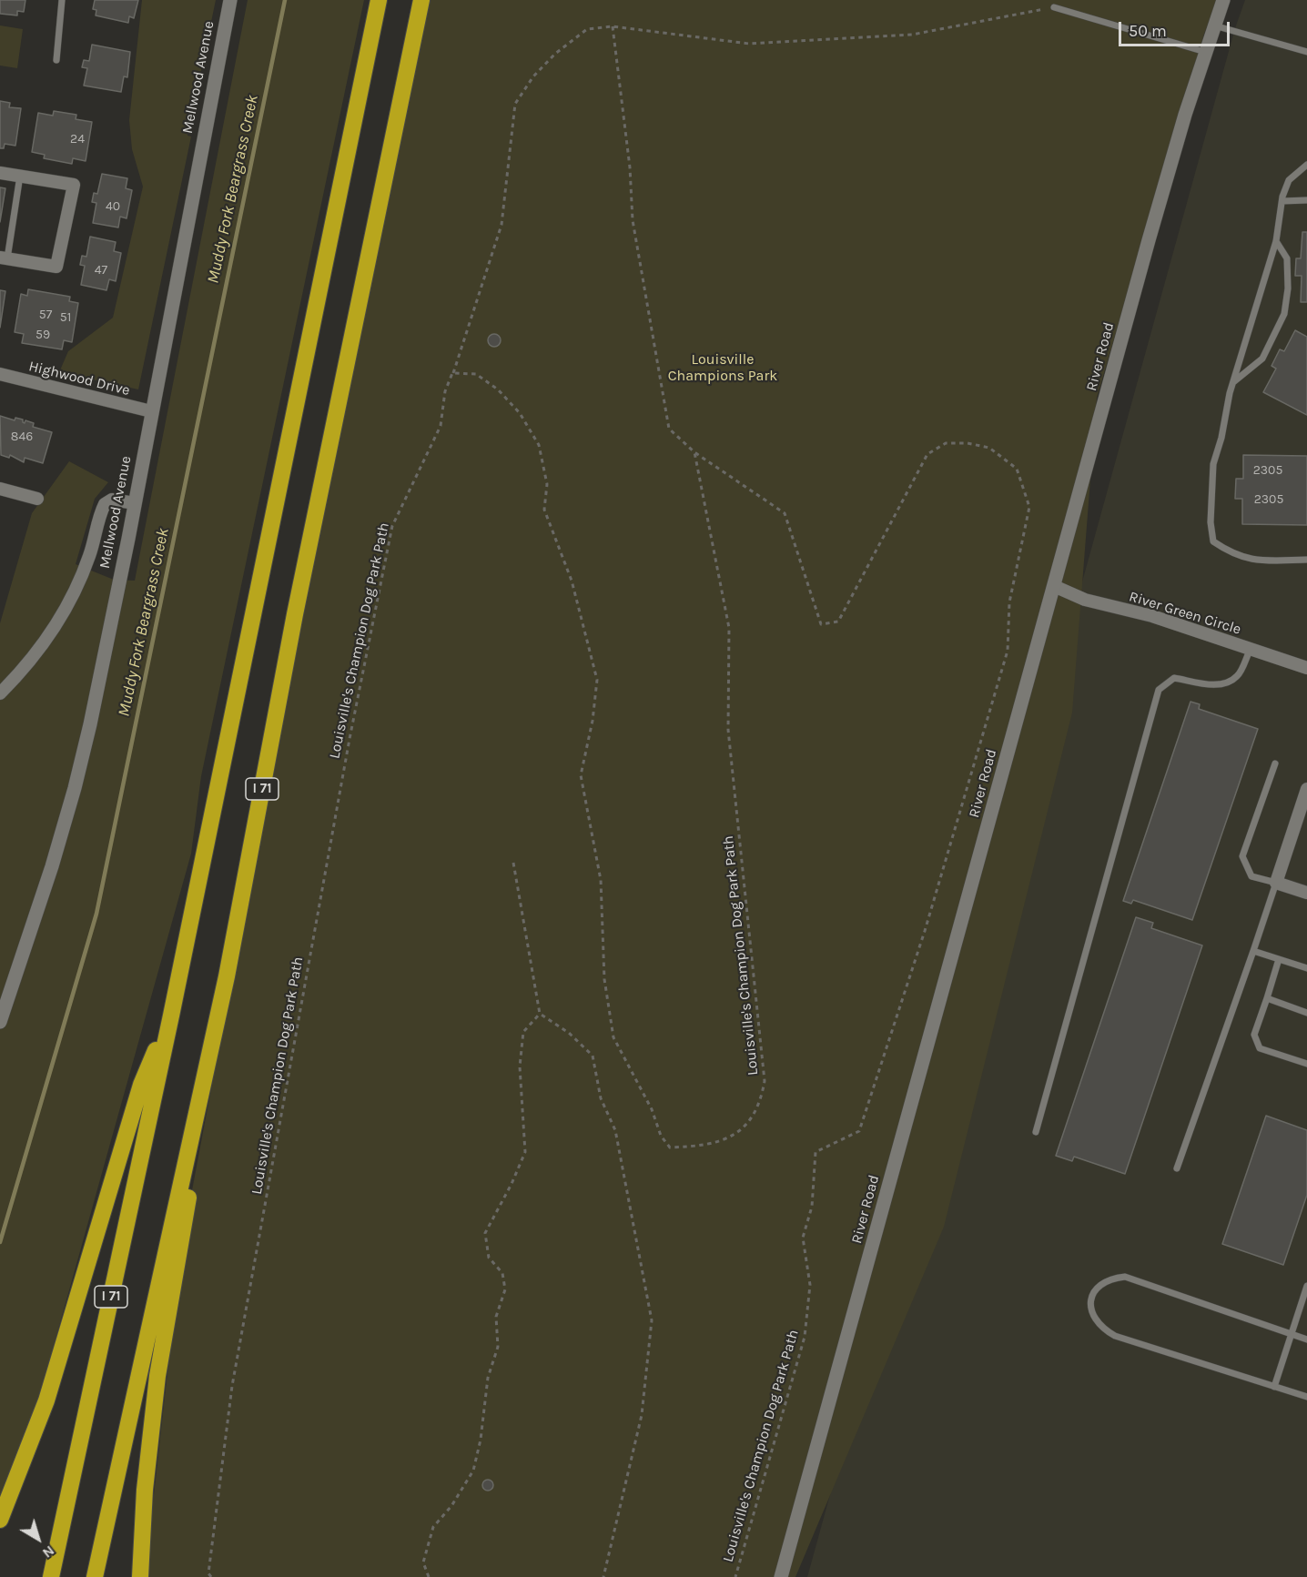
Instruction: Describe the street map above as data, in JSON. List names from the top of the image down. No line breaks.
{"streets":{"highway":["I 71"],"street":["Mellwood Avenue","River Road","Highwood Drive","River Green Circle"],"path":["Louisville's Champion Dog Park Path"]},"crossings":[["Mellwood Avenue","Highwood Drive"],["River Road","River Green Circle"]],"water":["Muddy Fork Beargrass Creek"],"parks":["Louisville Champions Park"],"house_numbers":["24","40","47","57","51","59","846","2305","2305"],"scale_bar":"50 m","north":"bottom right"}
